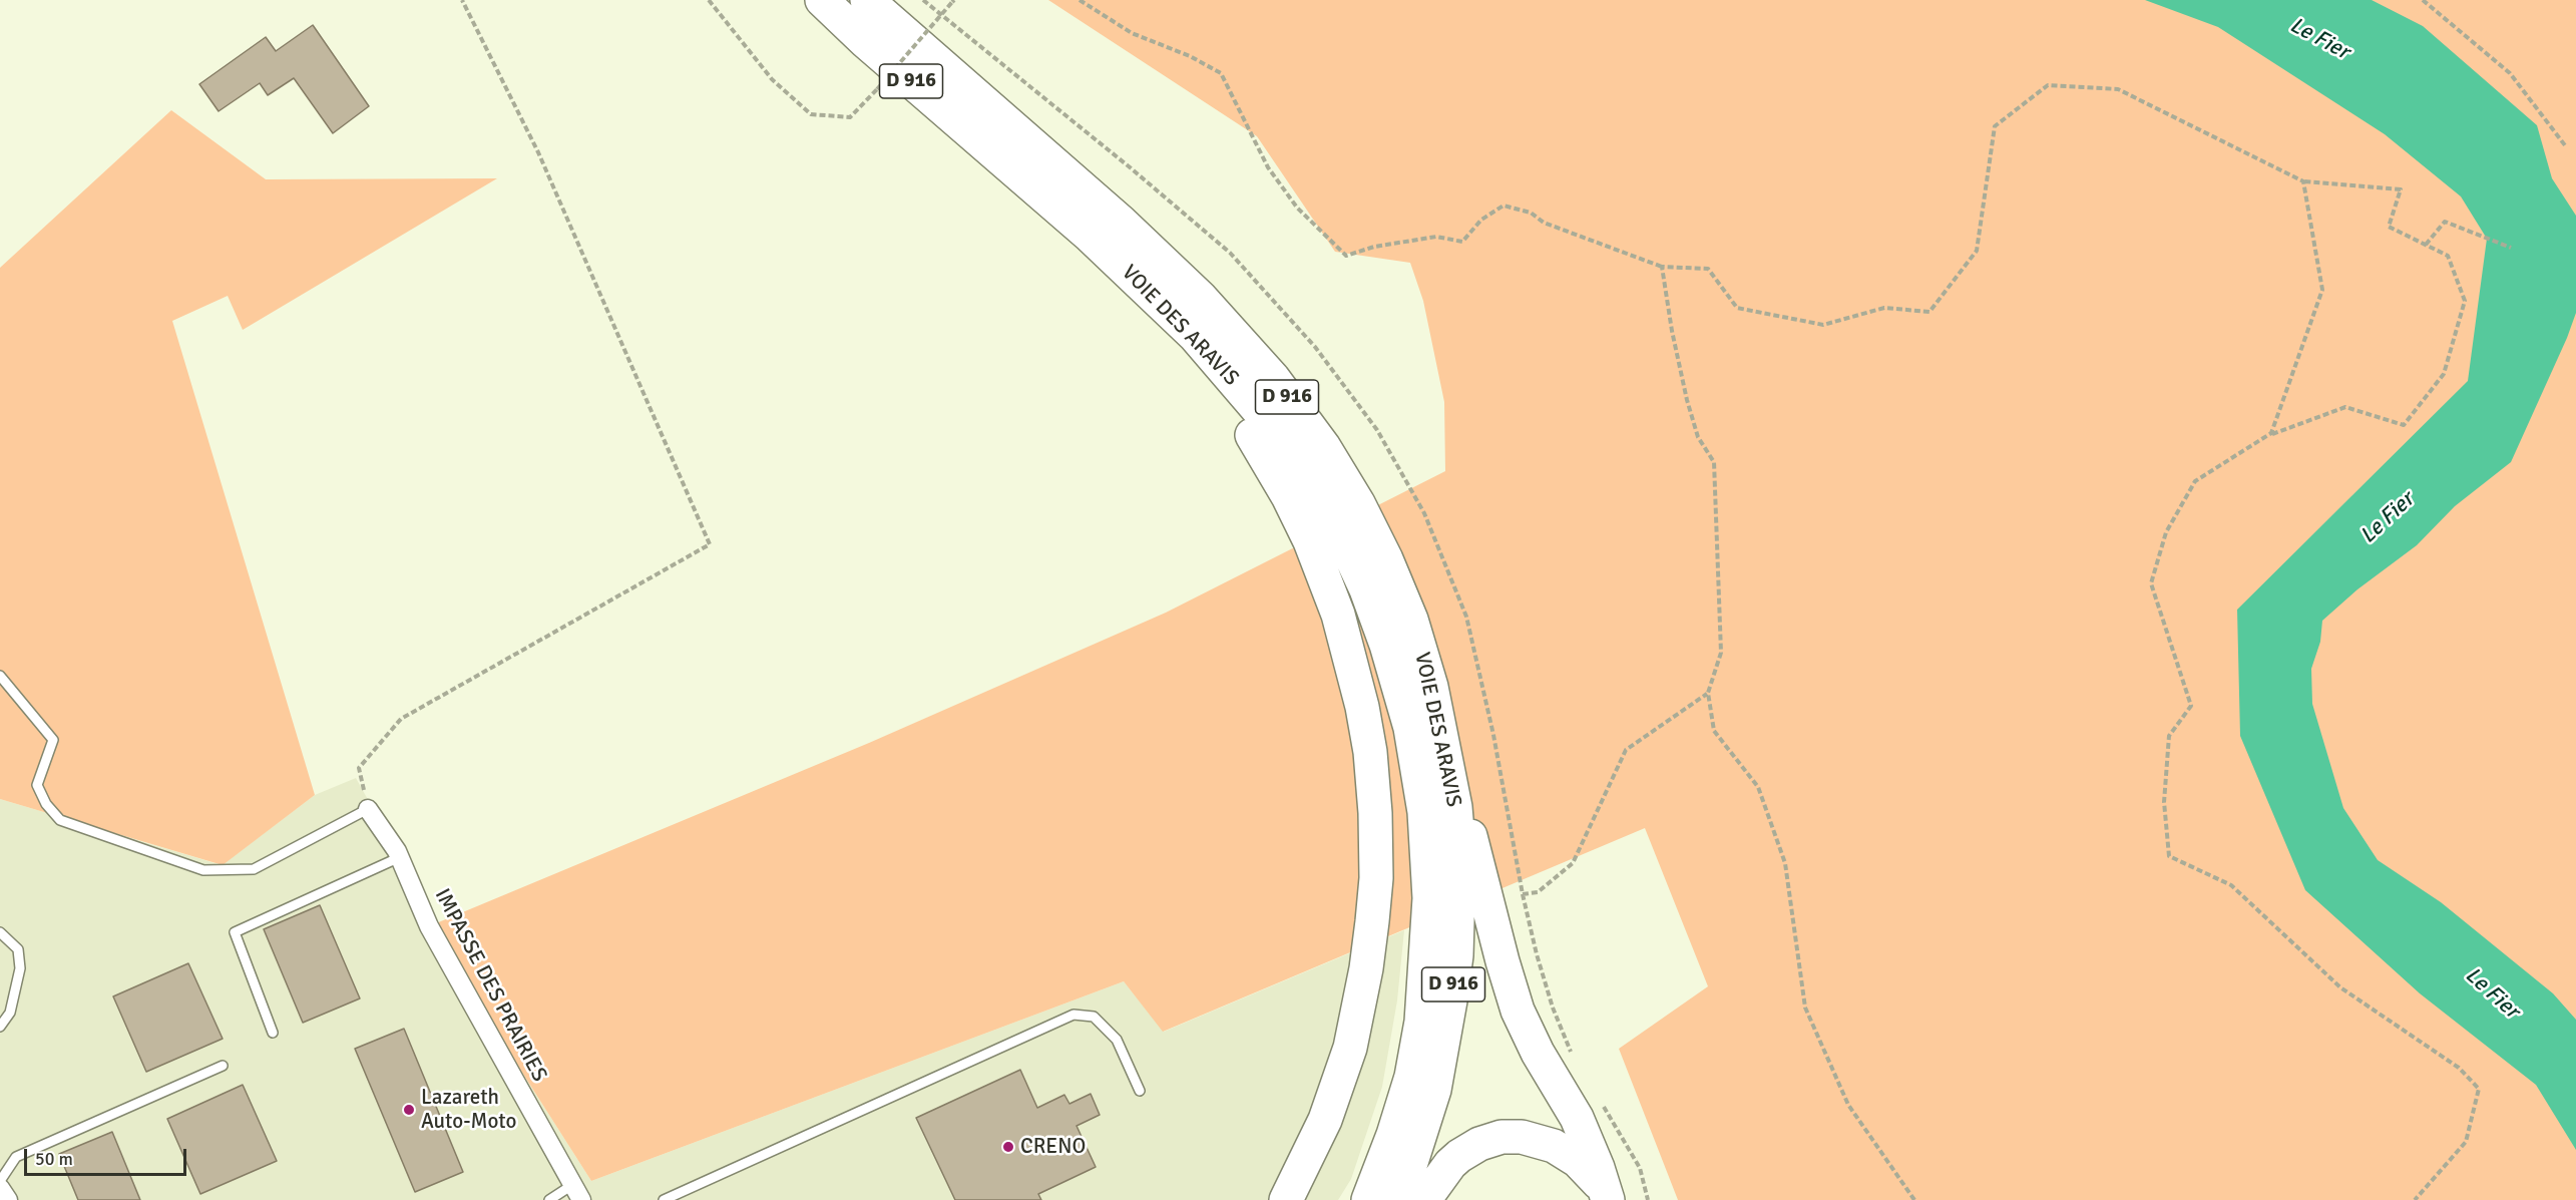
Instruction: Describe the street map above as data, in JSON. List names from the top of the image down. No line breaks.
{"streets":{"highway":["D 916","VOIE DES ARAVIS"],"street":["IMPASSE DES PRAIRIES"]},"water":["Le Fier"],"places":["Lazareth Auto-Moto","CRENO"],"scale_bar":"50 m"}
